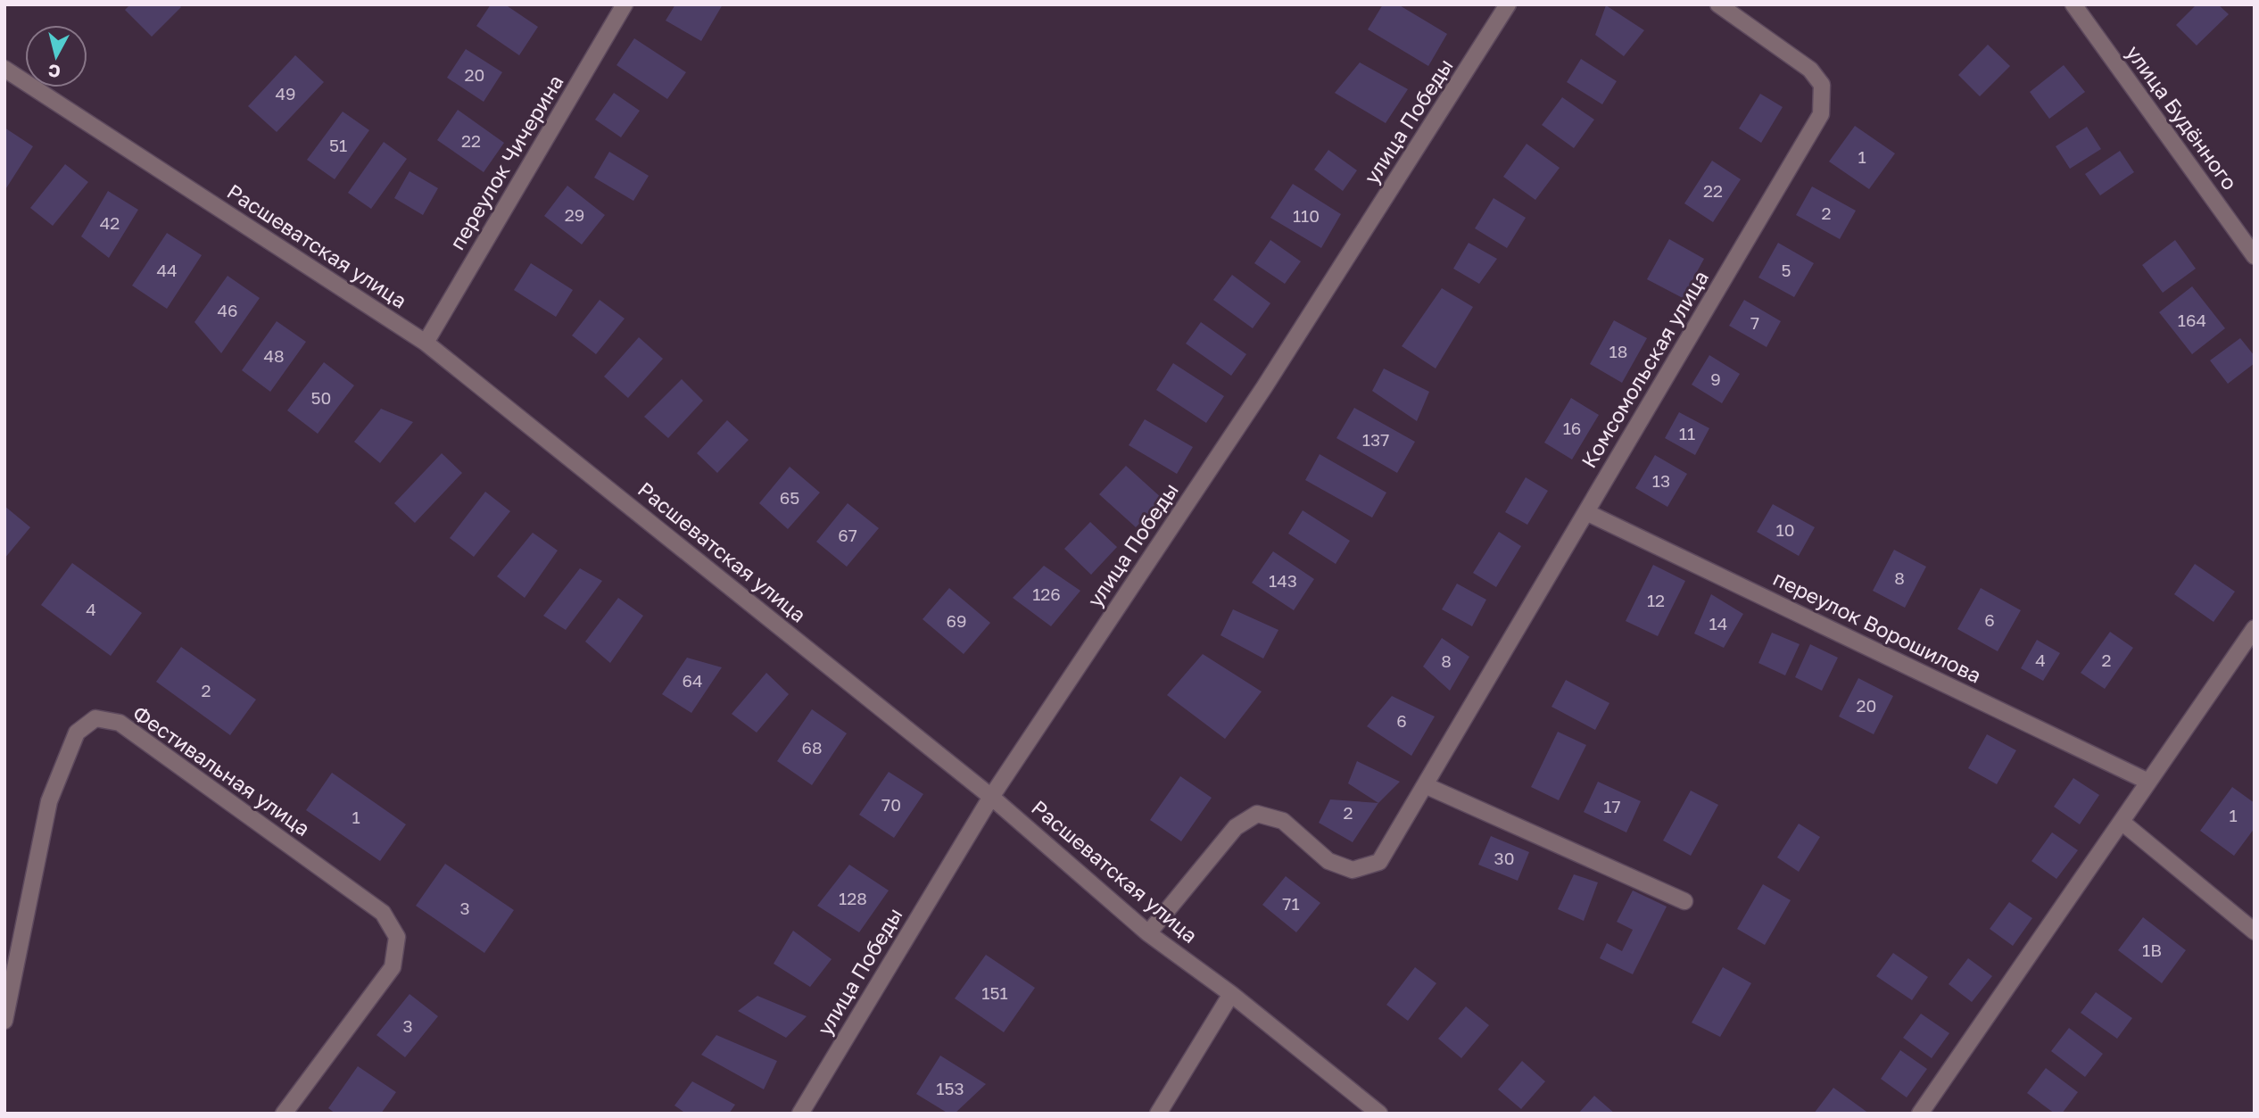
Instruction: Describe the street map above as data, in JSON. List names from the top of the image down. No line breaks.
{"streets":{"street":["улица Будённого","улица Победы","переулок Чичерина","Расшеватская улица","Комсомольская улица","переулок Ворошилова","Фестивальная улица"]},"crossings":[["улица Победы","Расшеватская улица"],["переулок Чичерина","Расшеватская улица"],["Расшеватская улица","Комсомольская улица"],["Комсомольская улица","переулок Ворошилова"]],"house_numbers":["20","49","22","51","1","22","2","29","110","42","44","5","46","164","7","18","48","9","50","16","11","137","13","65","10","67","8","143","126","12","4","6","69","14","4","2","8","64","2","20","6","68","70","17","2","1","1","30","128","71","3","1В","151","3","153"],"north":"bottom"}
